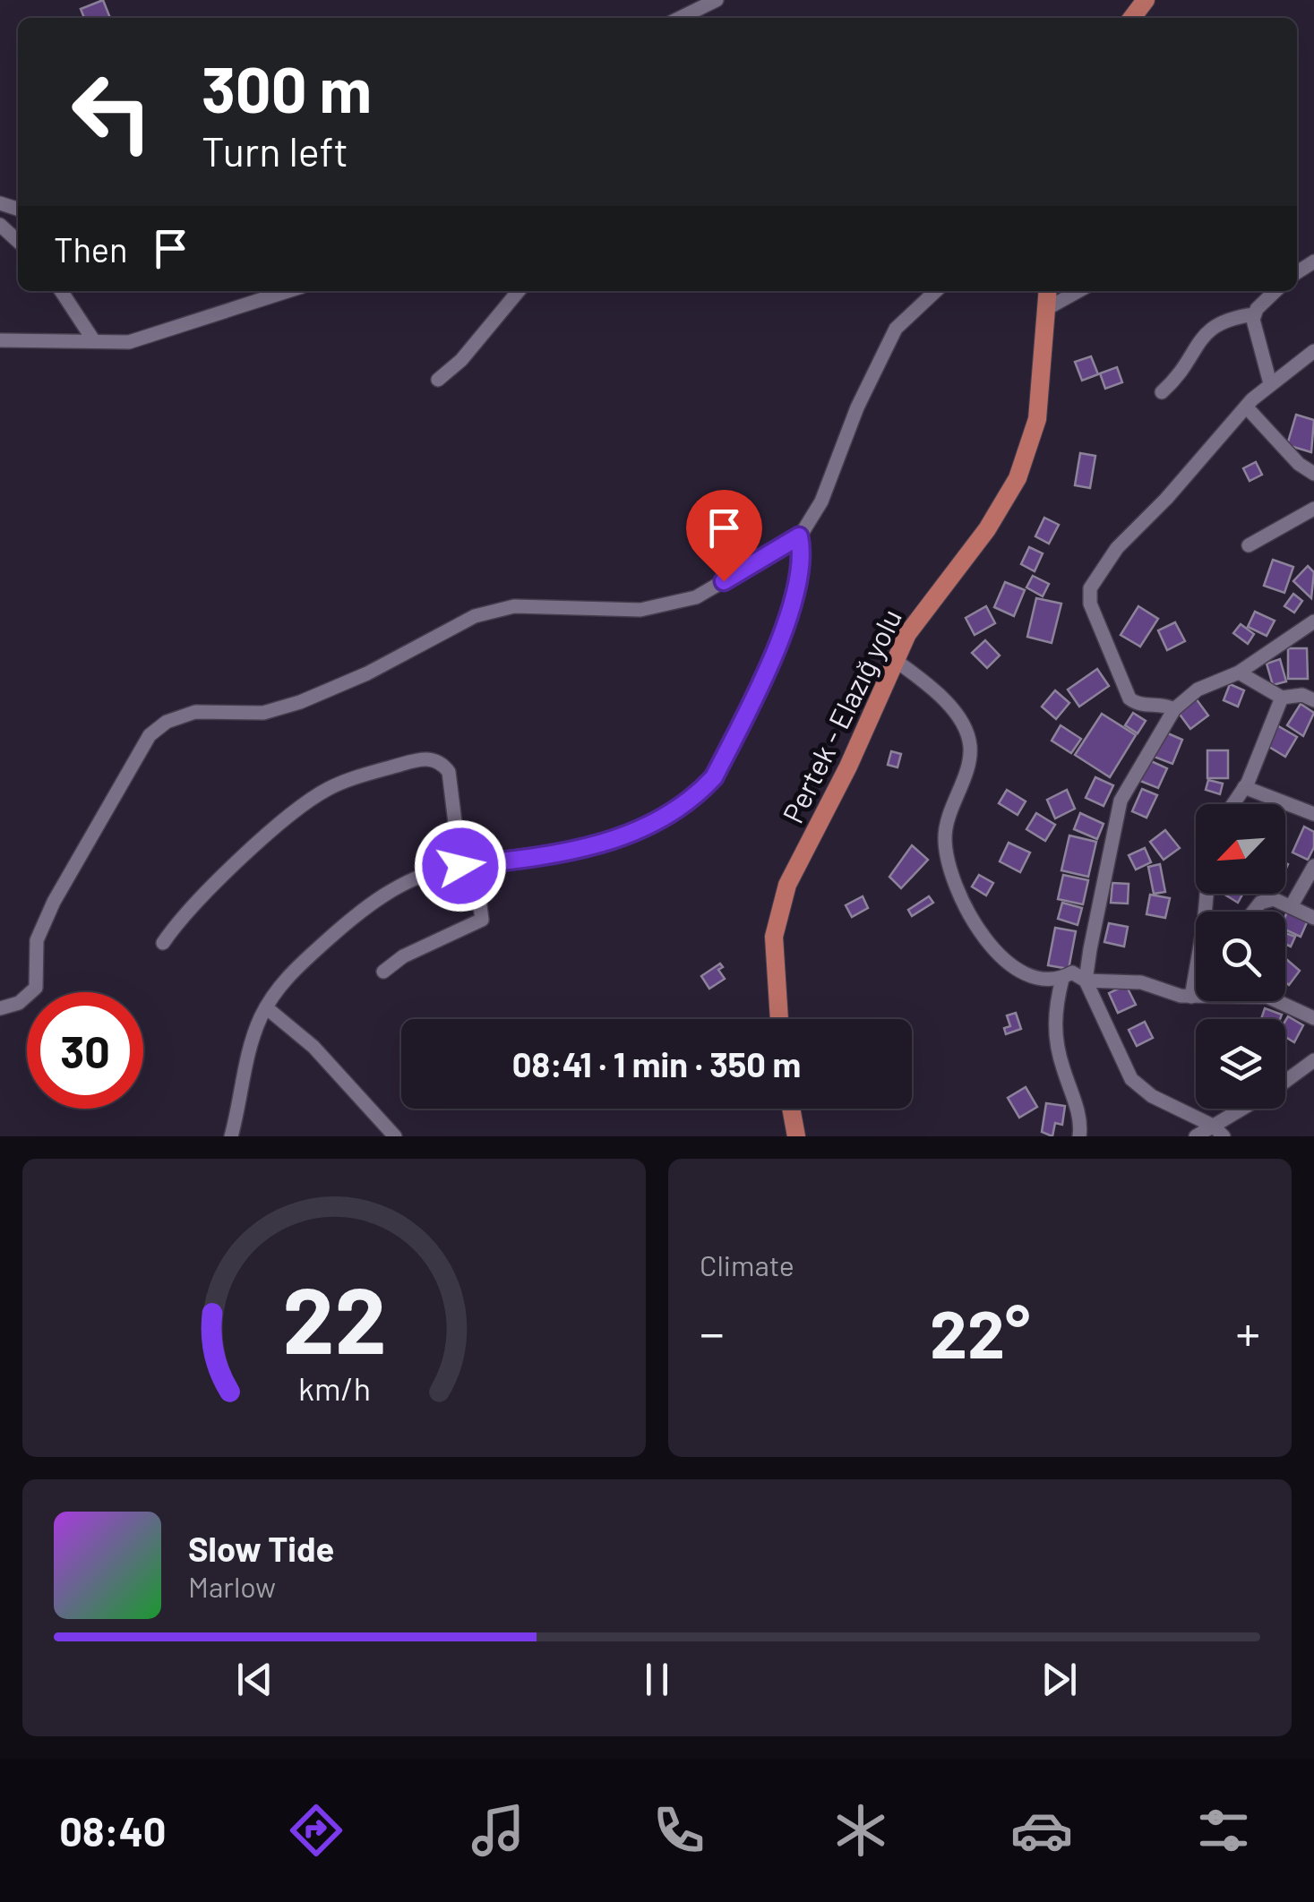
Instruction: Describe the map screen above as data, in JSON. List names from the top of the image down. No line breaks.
{"streets":{"main road":["Pertek - Elazığ yolu"]},"north":"bottom left","page":{"turn":["300 m","Turn left"],"then":"Then","limit":"30","trip":"08:41 · 1 min · 350 m","tile":"Climate","heat":["−","22°","+"],"song":["Slow Tide","Marlow"],"tabs":"08:40","gauge":["22","km/h"]}}
